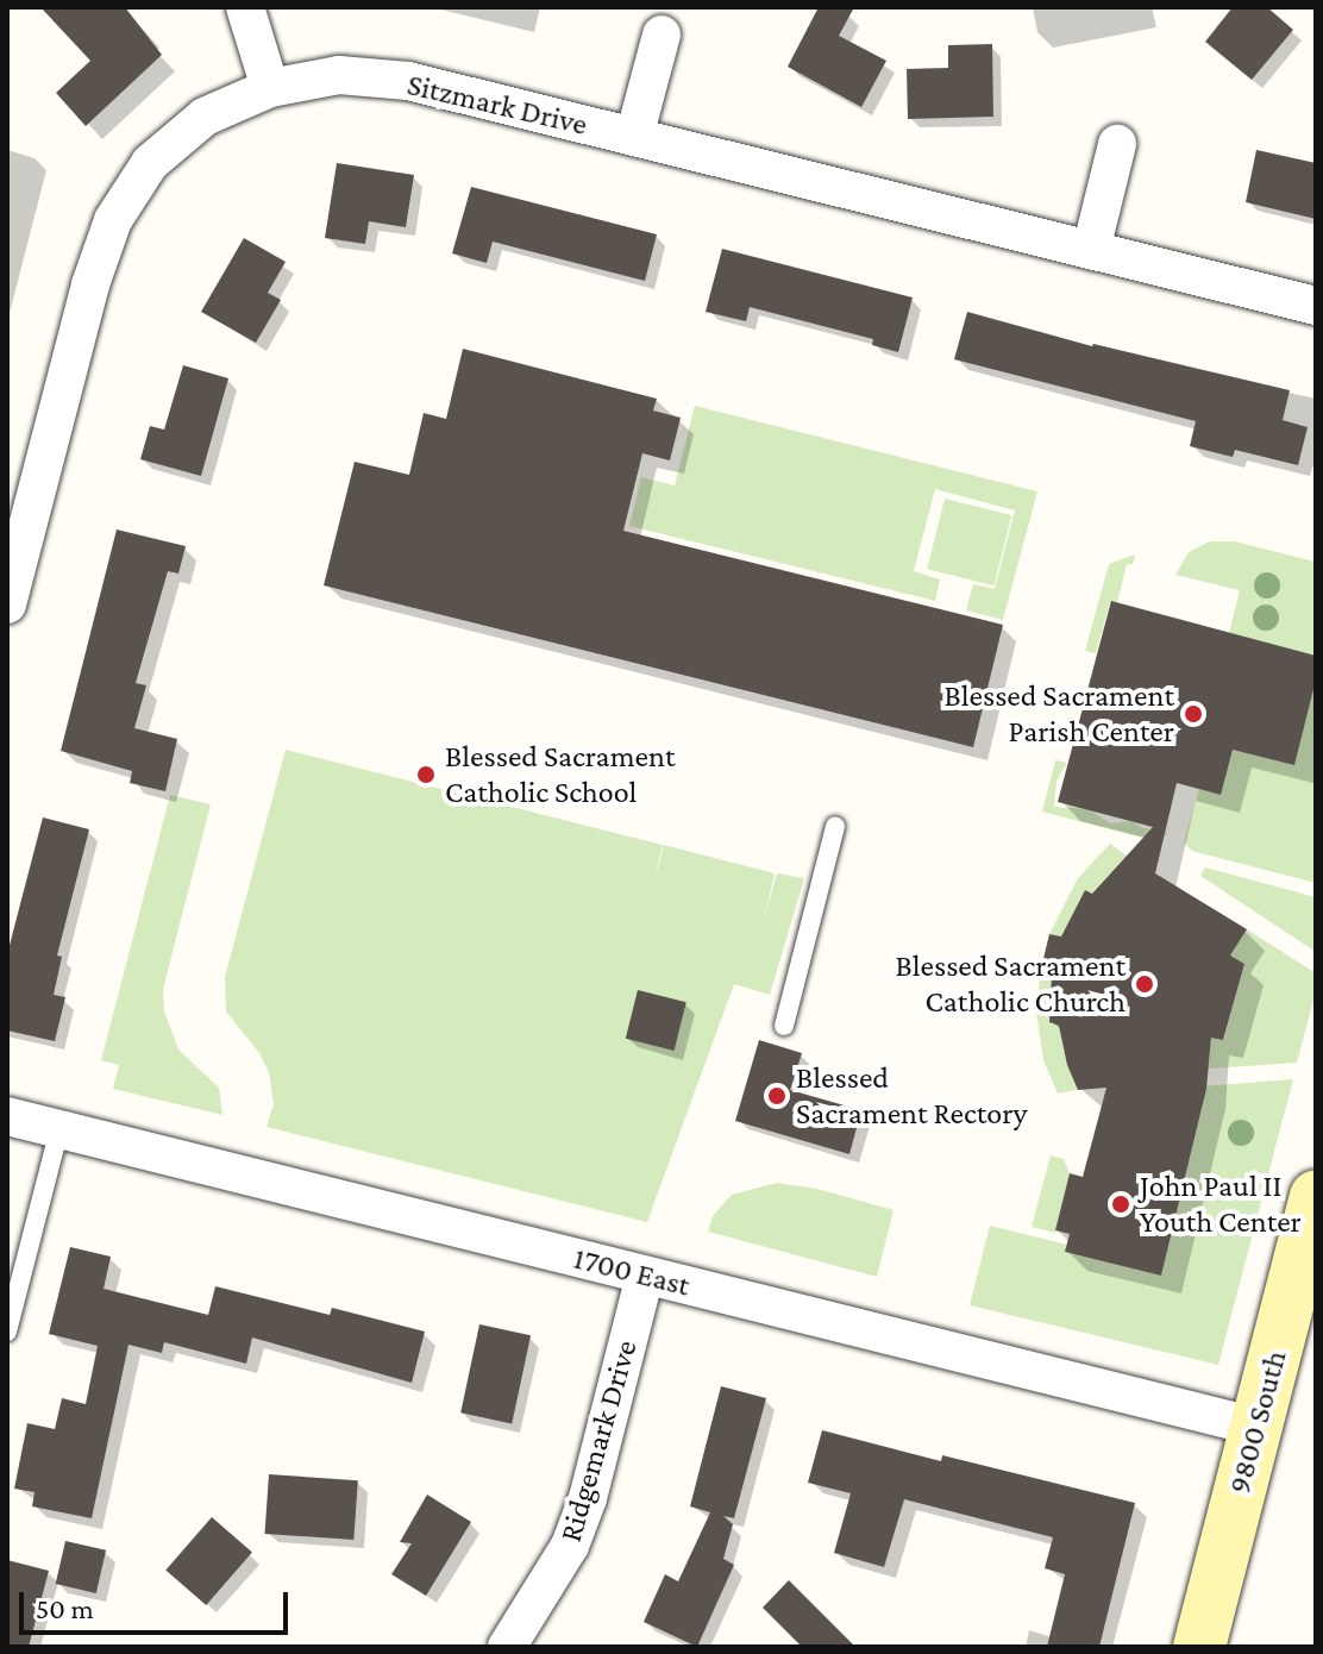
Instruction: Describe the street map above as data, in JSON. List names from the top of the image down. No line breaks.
{"streets":{"street":["Sitzmark Drive","1700 East","9800 South","Ridgemark Drive"]},"crossings":[["1700 East","9800 South"],["1700 East","Ridgemark Drive"]],"places":["Blessed Sacrament Parish Center","Blessed Sacrament Catholic School","Blessed Sacrament Catholic Church","Blessed Sacrament Rectory","John Paul II Youth Center"],"scale_bar":"50 m"}
